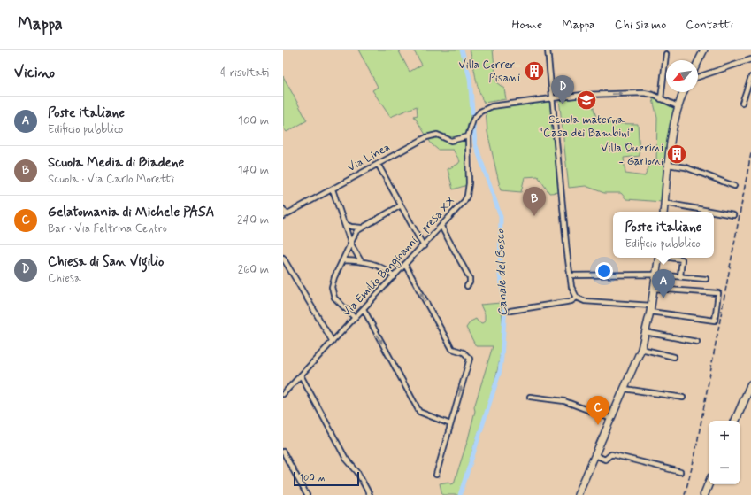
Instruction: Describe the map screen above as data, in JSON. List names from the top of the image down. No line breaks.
{"streets":{"street":["Via Linea","Via Emilio Bongioanni - presa XX"]},"crossings":[["Via Linea","Via Emilio Bongioanni - presa XX"]],"water":["Canale del Bosco"],"places":{"building":["Villa Correr- Pisani","Villa Querini - Garioni"],"school or university":["Scuola materna “Casa dei Bambini”"]},"scale_bar":"100 m","north":"bottom left","page":{"header":"Mappa","nav":["Home","Mappa","Chi siamo","Contatti"],"heading":["Vicino","4 risultati"],"pins":["D","B","A","C"],"list":[{"mark":"A","name":"Poste italiane","note":"Edificio pubblico","value":"100 m"},{"mark":"B","name":"Scuola Media di Biadene","note":"Scuola · Via Carlo Moretti","value":"140 m"},{"mark":"C","name":"Gelatomania di Michele PASA","note":"Bar · Via Feltrina Centro","value":"240 m"},{"mark":"D","name":"Chiesa di San Vigilio","note":"Chiesa","value":"260 m"}],"popup":["Poste italiane","Edificio pubblico"],"map_buttons":["+","−"],"scale":"100 m"}}
